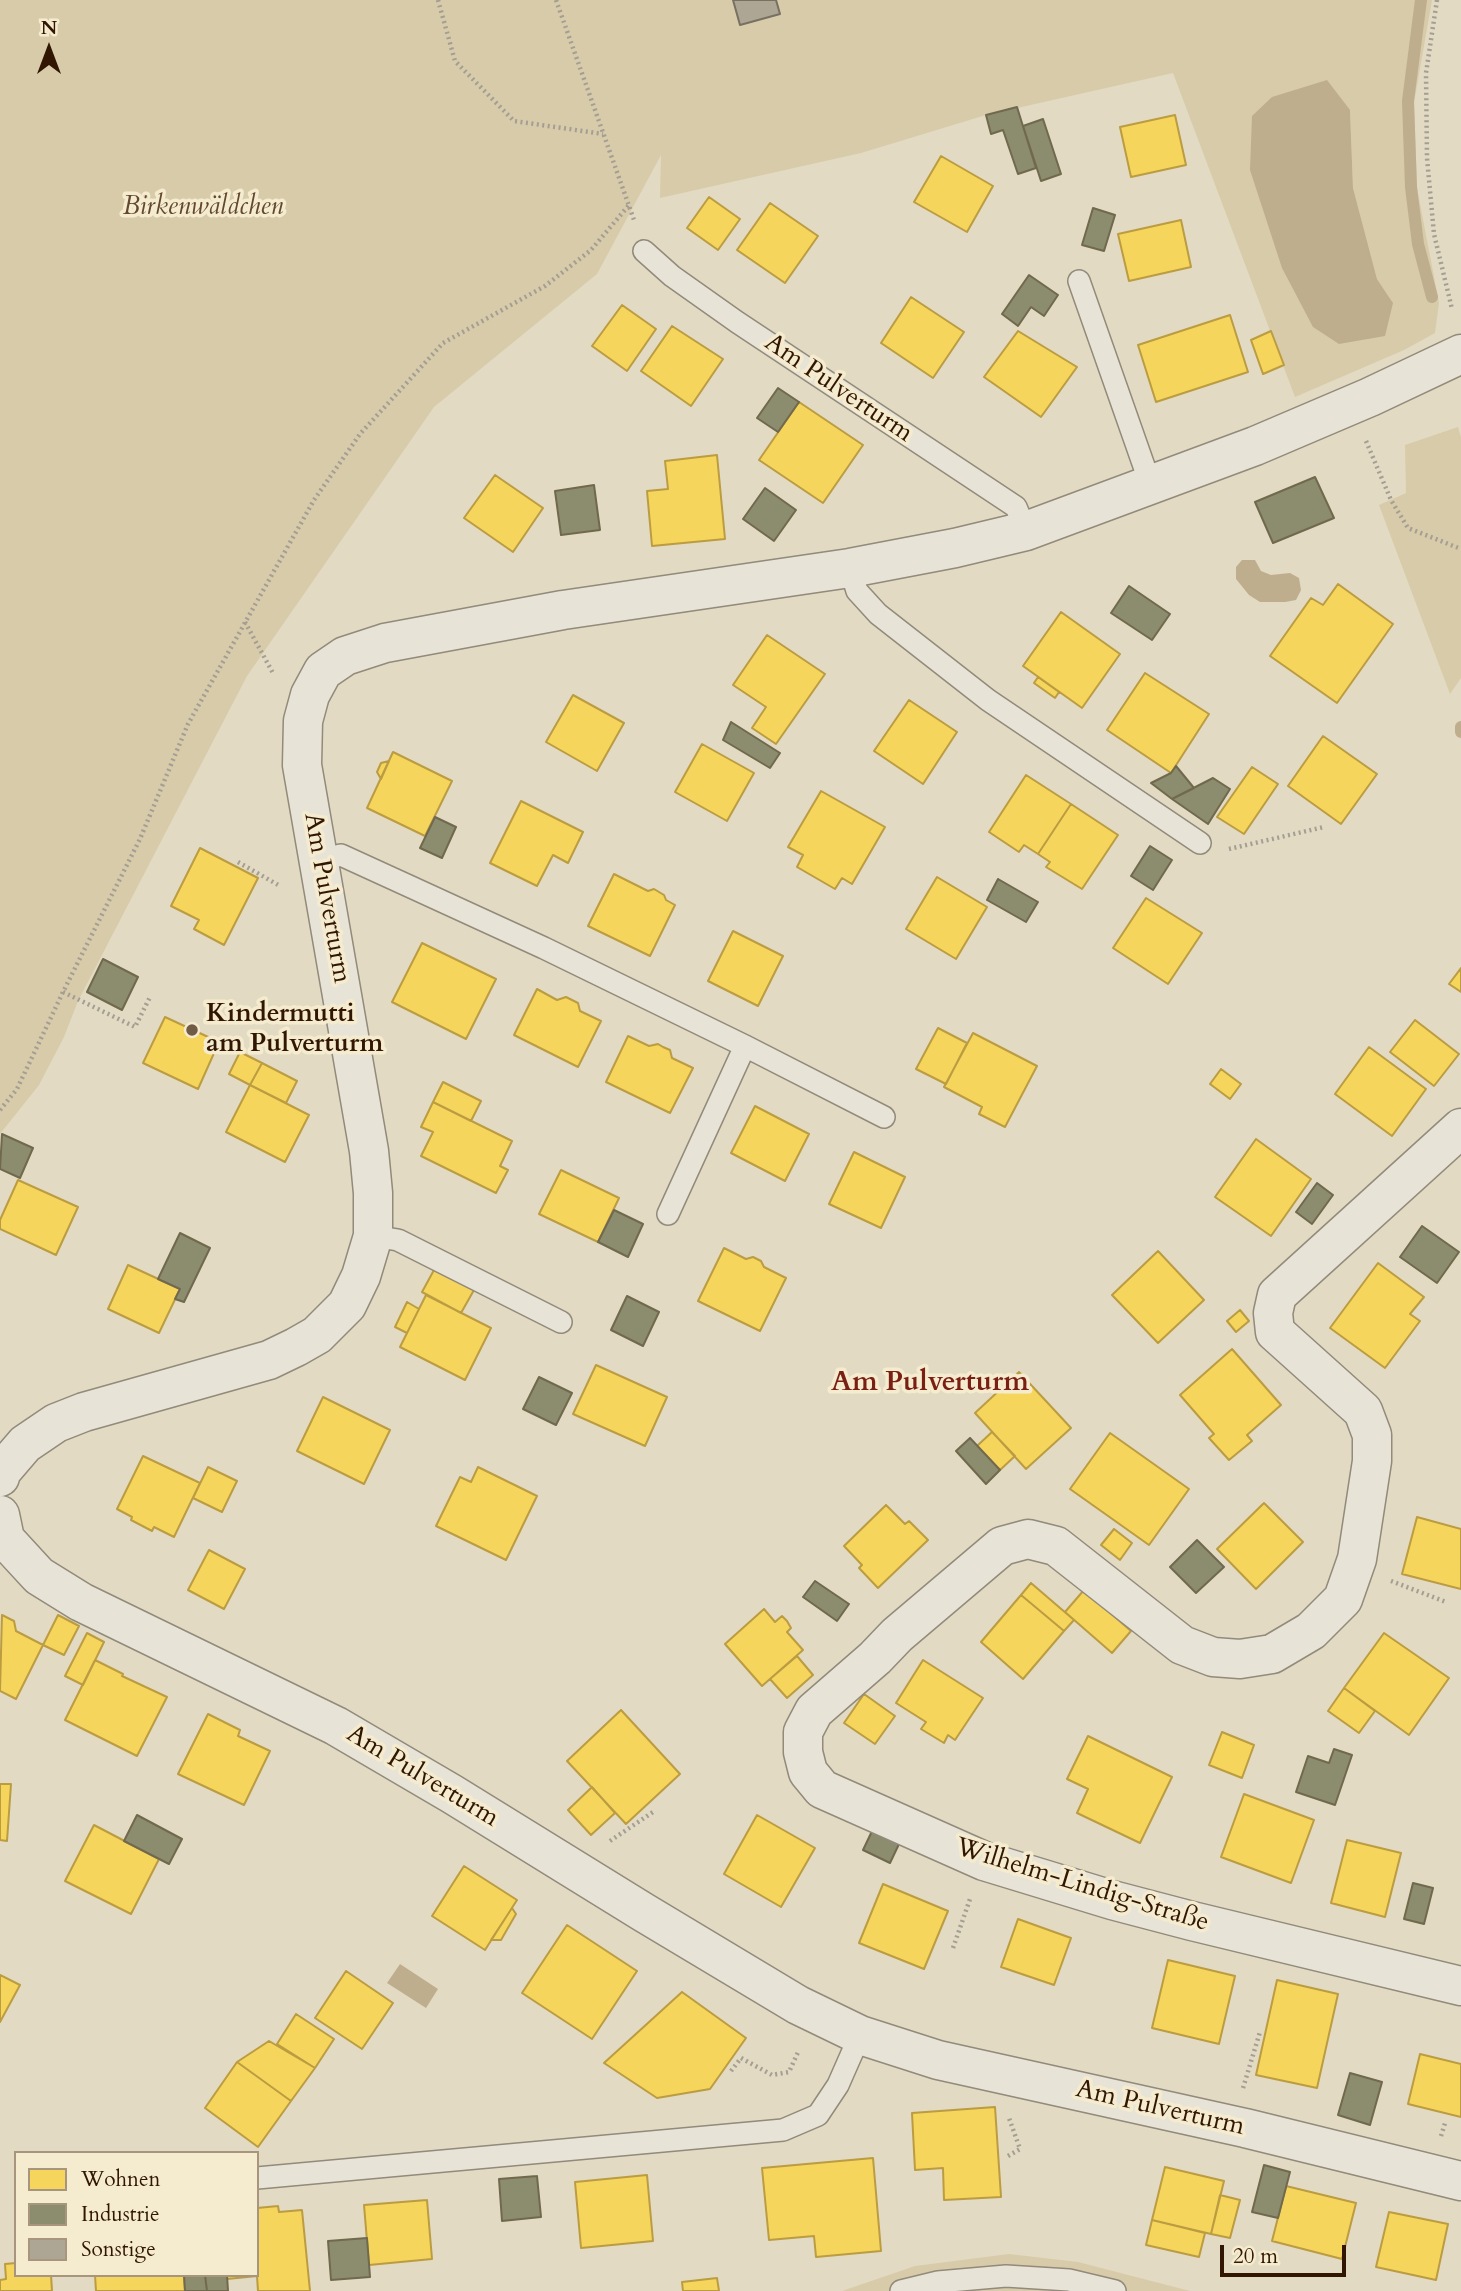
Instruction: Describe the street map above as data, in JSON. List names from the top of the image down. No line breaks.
{"streets":{"street":["Am Pulverturm","Wilhelm-Lindig-Straße"]},"districts":["Am Pulverturm"],"parks":["Birkenwäldchen"],"places":["Kindermutti am Pulverturm"],"legend":["Wohnen","Industrie","Sonstige"],"scale_bar":"20 m","north":"top"}
